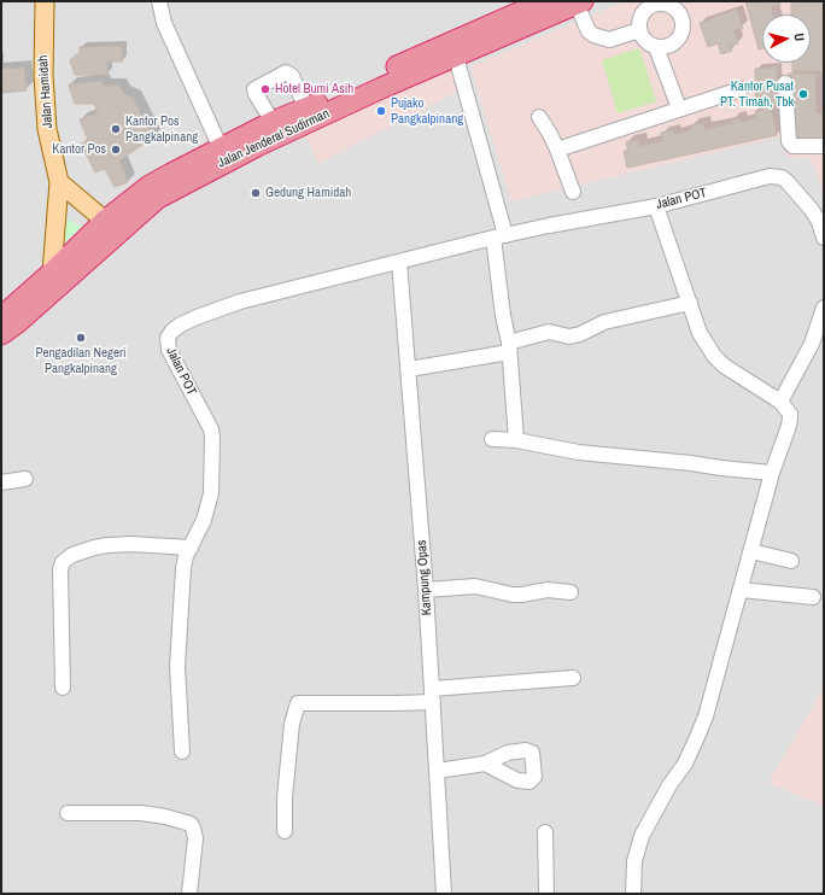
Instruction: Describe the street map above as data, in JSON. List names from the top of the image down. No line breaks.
{"streets":{"highway":["Jalan Jenderal Sudirman"],"main road":["Jalan Hamidah"],"street":["Jalan POT","Kampung Opas"]},"crossings":[["Jalan Hamidah","Jalan Jenderal Sudirman"],["Jalan POT","Kampung Opas"]],"places":["Hotel Bumi Asih","Kantor Pusat PT. Timah, Tbk","Pujako Pangkalpinang","Kantor Pos Pangkalpinang","Kantor Pos","Gedung Hamidah","Pengadilan Negeri Pangkalpinang"],"north":"right"}
